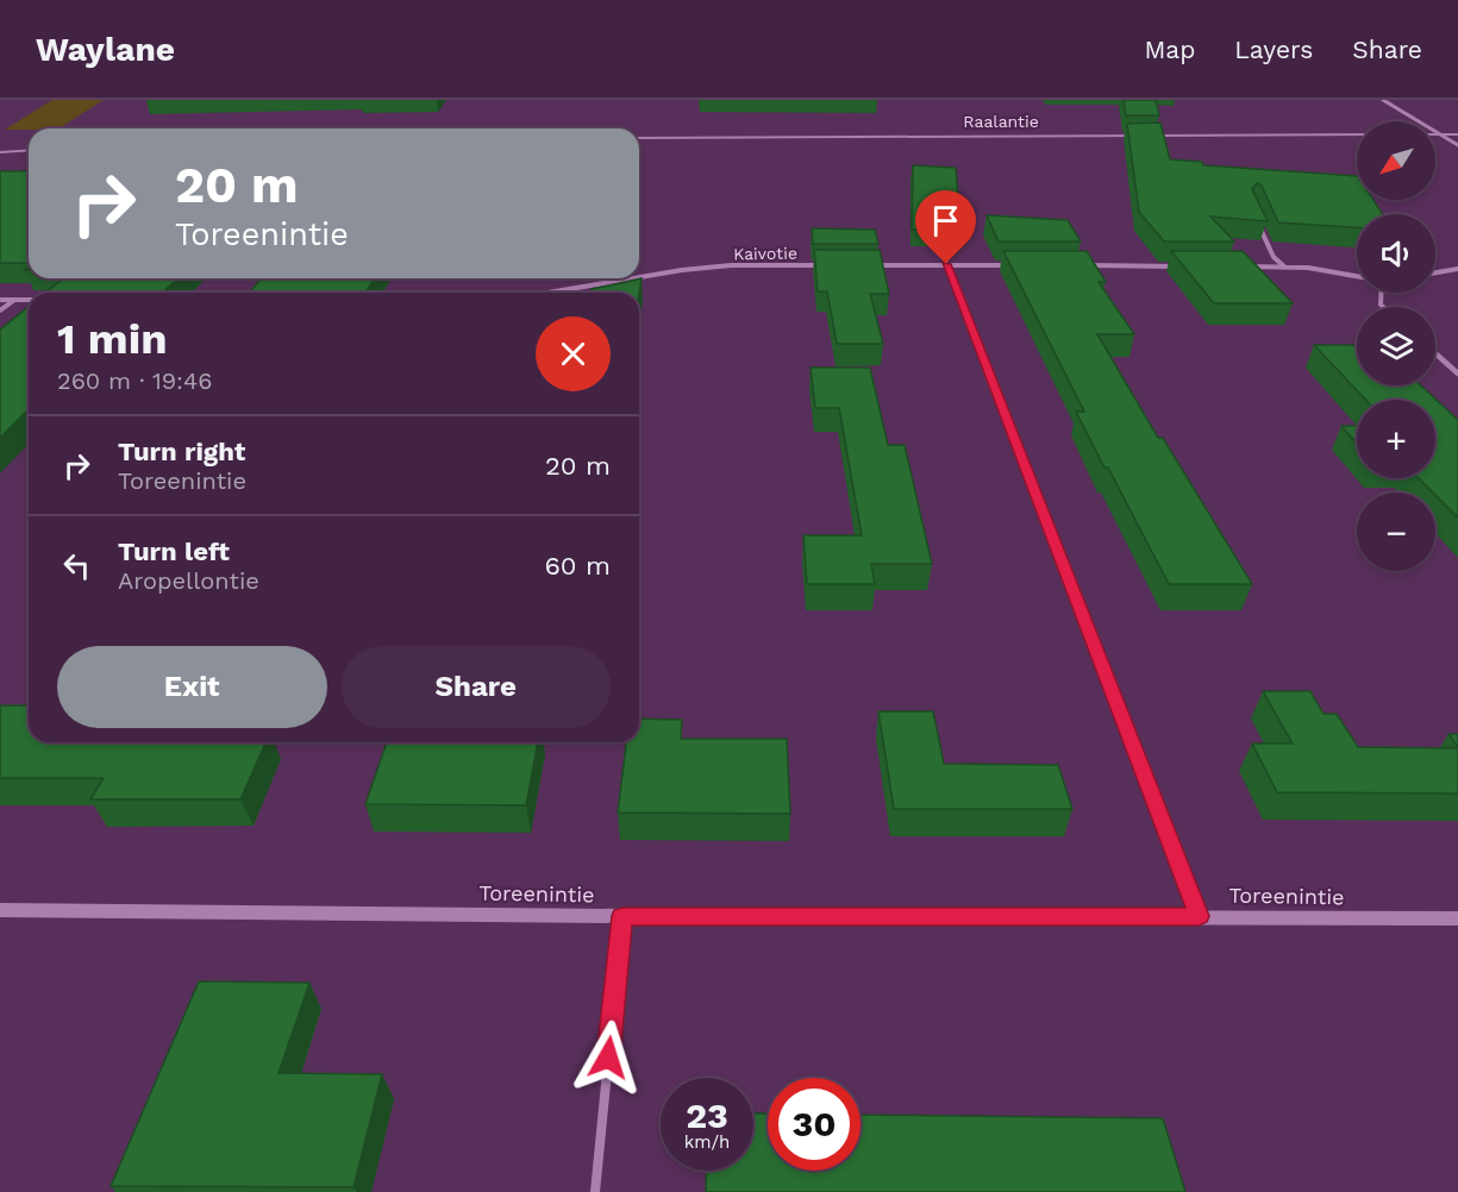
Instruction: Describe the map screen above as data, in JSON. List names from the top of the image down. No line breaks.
{"streets":{"street":["Raalantie","Kaivotie","Toreenintie"]},"north":"bottom left","page":{"header":"Waylane","nav":["Map","Layers","Share"],"map_buttons":["+","−"],"turn":["20 m","Toreenintie"],"heading":["1 min","260 m · 19:46"],"list":[{"name":"Turn right","note":"Toreenintie","value":"20 m"},{"name":"Turn left","note":"Aropellontie","value":"60 m"}],"buttons":["Exit","Share"],"speed":"23 km/h","limit":"30"}}
